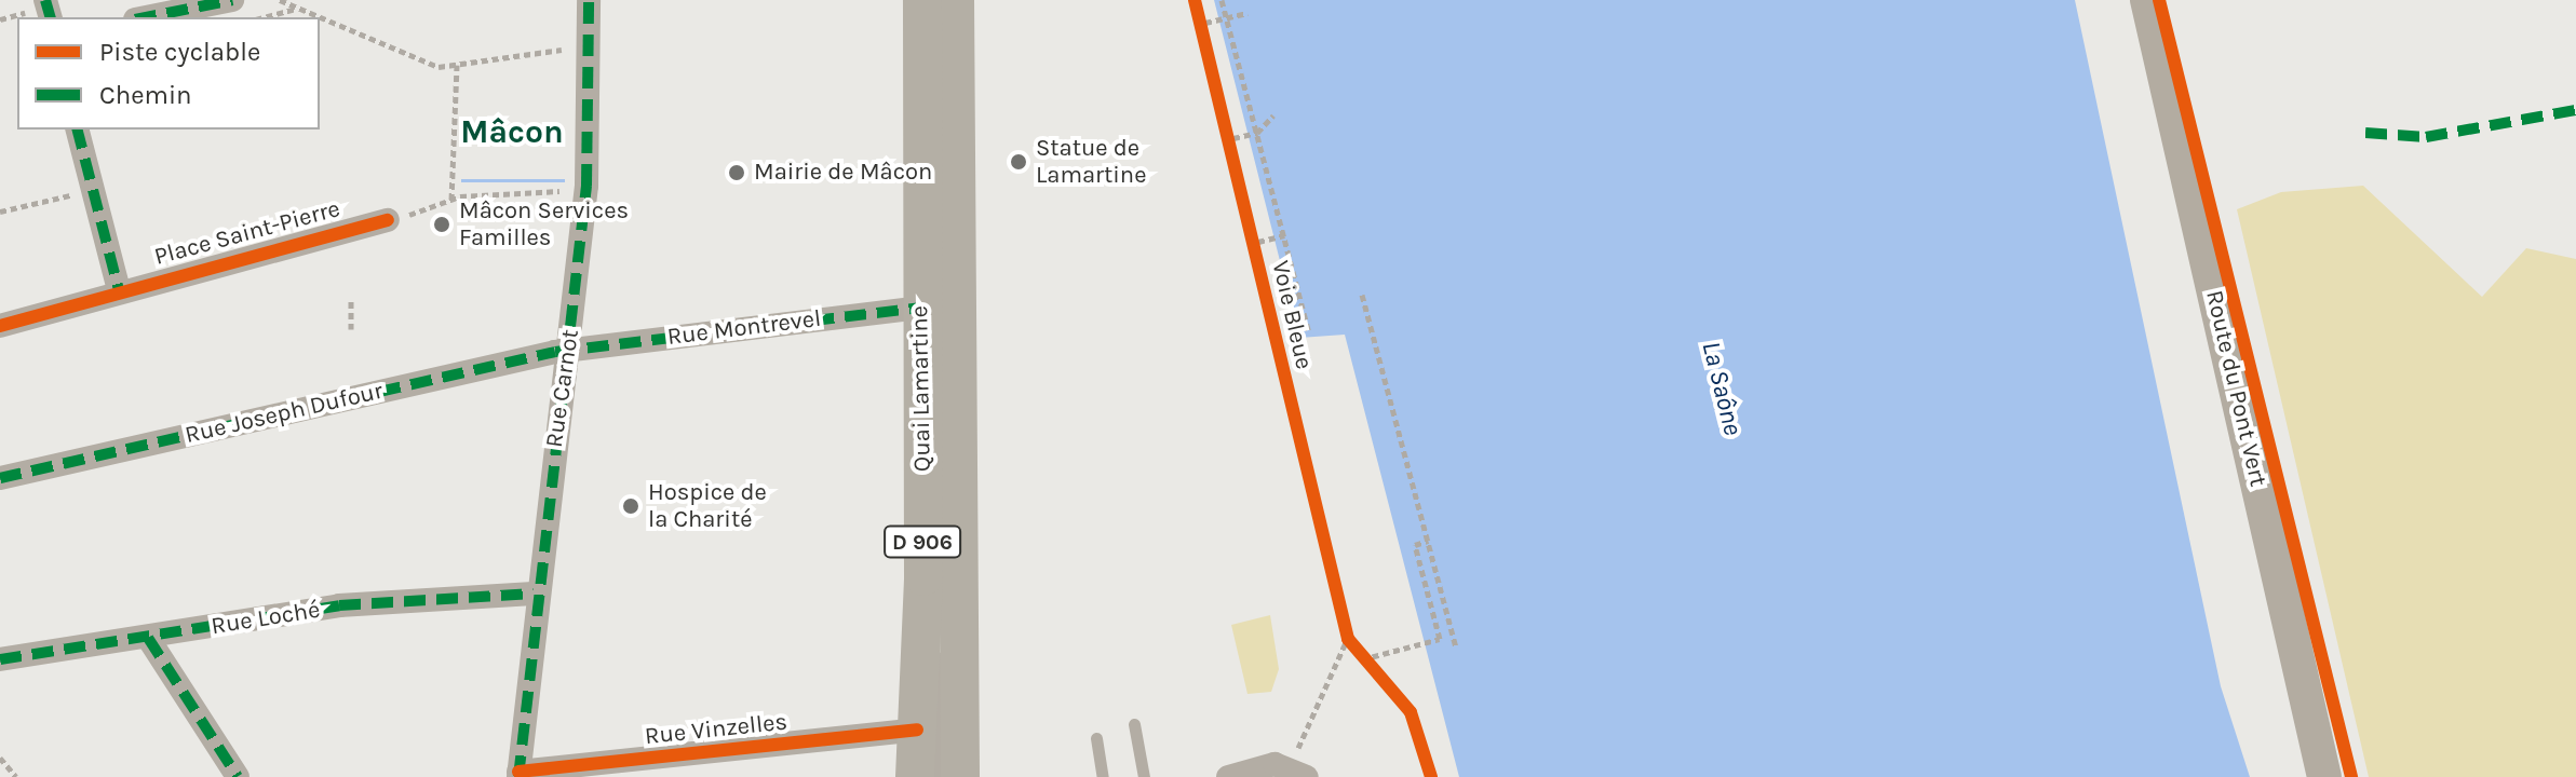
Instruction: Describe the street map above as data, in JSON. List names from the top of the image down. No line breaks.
{"streets":{"main road":["Quai Lamartine","Route du Pont Vert","D 906"],"street":["Place Saint-Pierre","Rue Montrevel","Rue Carnot","Rue Joseph Dufour","Rue Loché","Rue Vinzelles"],"cycle path":["Voie Bleue"]},"crossings":[["Rue Montrevel","Rue Carnot"],["Rue Montrevel","Quai Lamartine"],["Rue Montrevel","Rue Joseph Dufour"],["Rue Carnot","Rue Joseph Dufour"],["Rue Carnot","Rue Loché"],["Rue Carnot","Rue Vinzelles"],["Quai Lamartine","Rue Vinzelles"]],"districts":["Mâcon"],"water":["La Saône"],"places":["Statue de Lamartine","Mairie de Mâcon","Mâcon Services Familles","Hospice de la Charité"],"legend":["Piste cyclable","Chemin"]}
